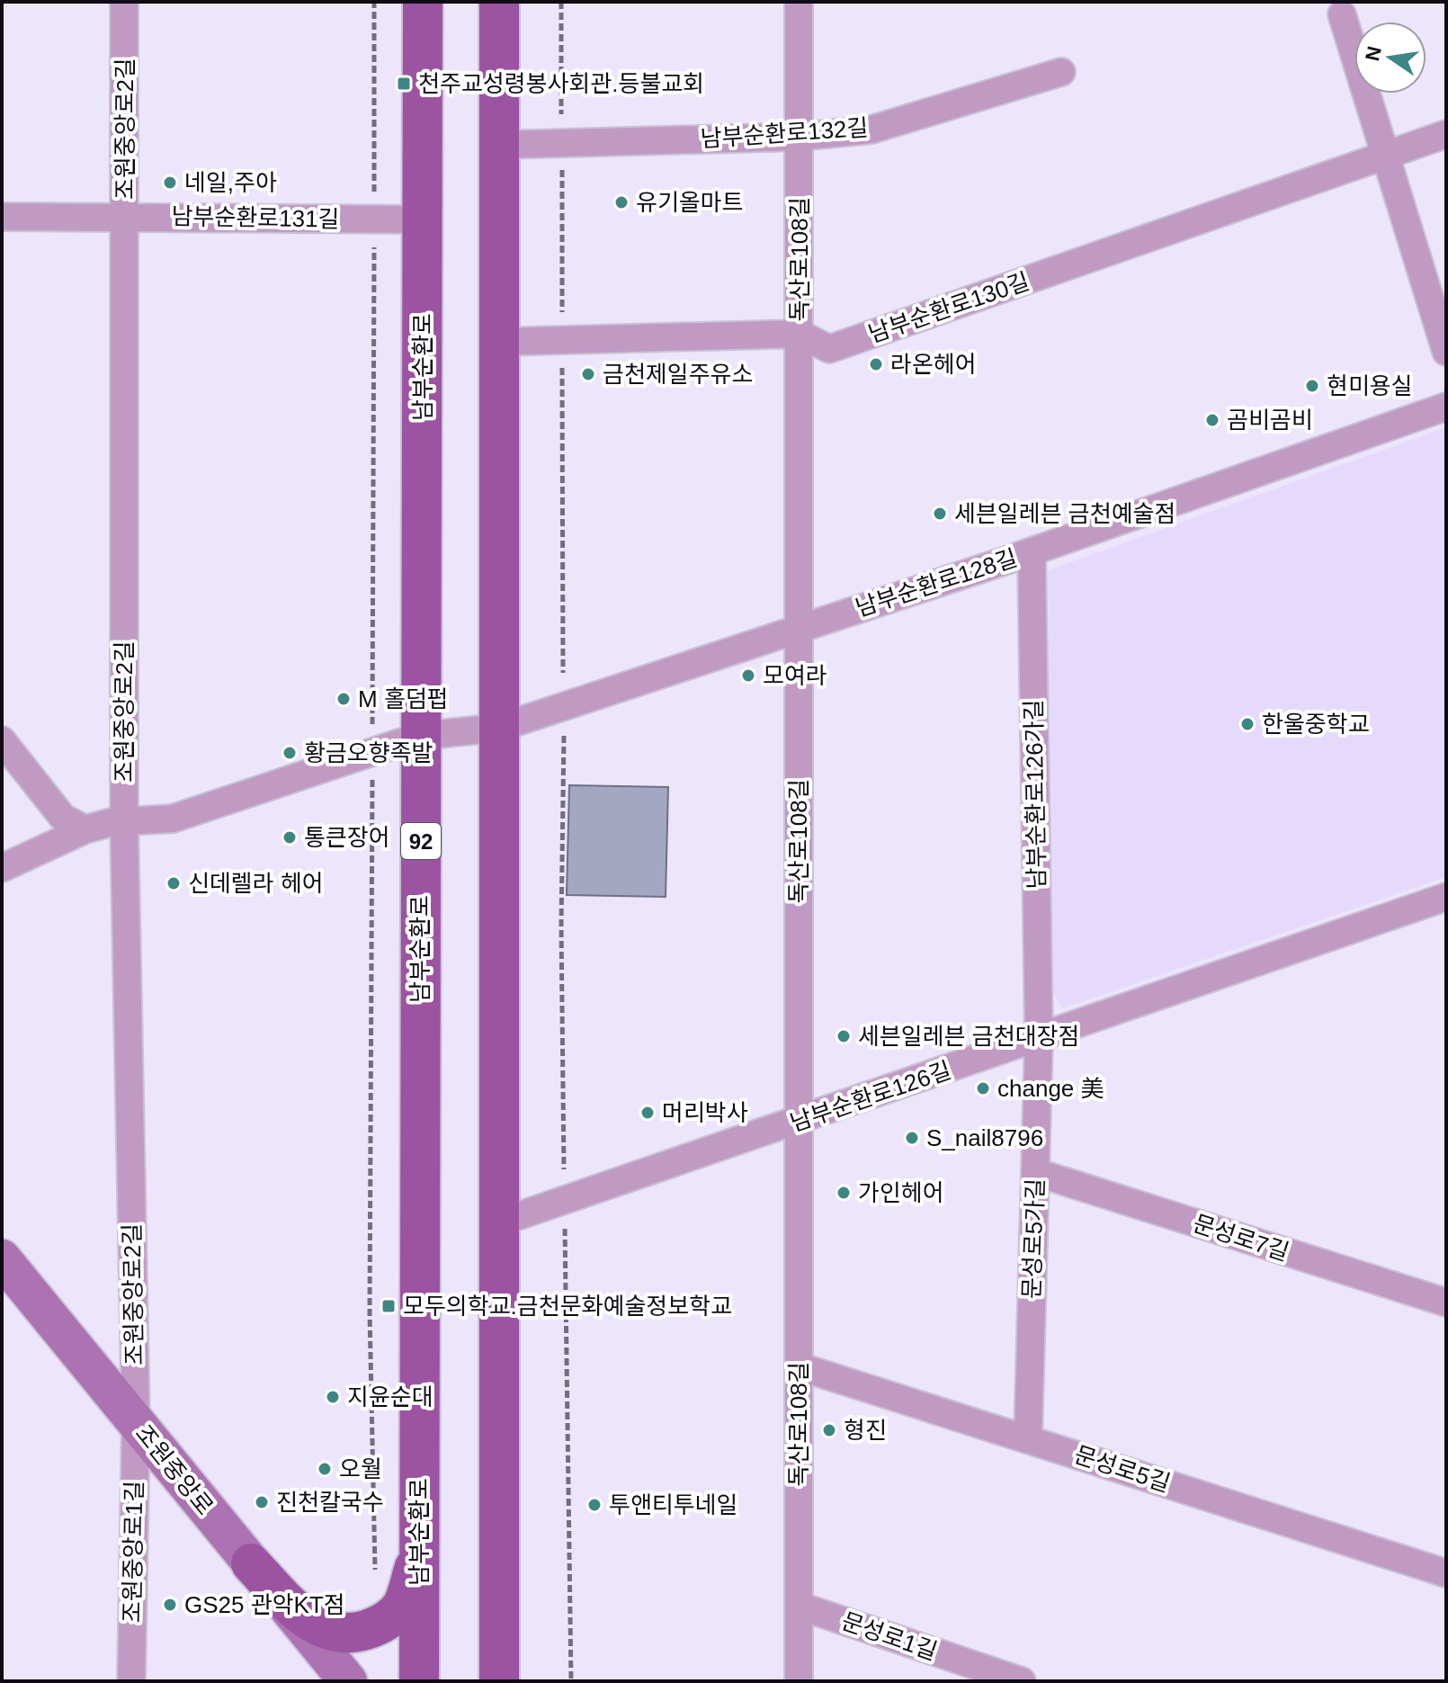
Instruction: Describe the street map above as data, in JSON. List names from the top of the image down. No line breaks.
{"streets":{"main road":["남부순환로","92"],"street":["조원중앙로2길","남부순환로132길","남부순환로131길","독산로108길","남부순환로130길","남부순환로128길","남부순환로126가길","남부순환로126길","문성로7길","문성로5가길","문성로5길","조원중앙로","조원중앙로1길","문성로1길"]},"crossings":[["조원중앙로2길","남부순환로131길"],["조원중앙로2길","남부순환로128길"],["조원중앙로2길","조원중앙로"],["조원중앙로2길","조원중앙로1길"],["남부순환로132길","독산로108길"],["남부순환로131길","남부순환로"],["독산로108길","남부순환로130길"],["독산로108길","남부순환로128길"],["독산로108길","남부순환로126길"],["독산로108길","문성로5길"],["독산로108길","문성로1길"],["남부순환로","남부순환로128길"],["남부순환로128길","남부순환로126가길"],["남부순환로126가길","남부순환로126길"],["남부순환로126가길","문성로5가길"],["남부순환로126길","문성로5가길"],["문성로7길","문성로5가길"],["문성로5가길","문성로5길"],["조원중앙로","조원중앙로1길"]],"places":{"transit":["천주교성령봉사회관.등불교회","모두의학교.금천문화예술정보학교"],"other":["네일,주아","유기올마트","라온헤어","금천제일주유소","현미용실","곰비곰비","세븐일레븐 금천예술점","모여라","M 홀덤펍","한울중학교","황금오향족발","통큰장어","신데렐라 헤어","세븐일레븐 금천대장점","change 美","머리박사","S_nail8796","가인헤어","지윤순대","형진","오월","진천칼국수","투앤티투네일","GS25 관악KT점"]},"north":"left"}
